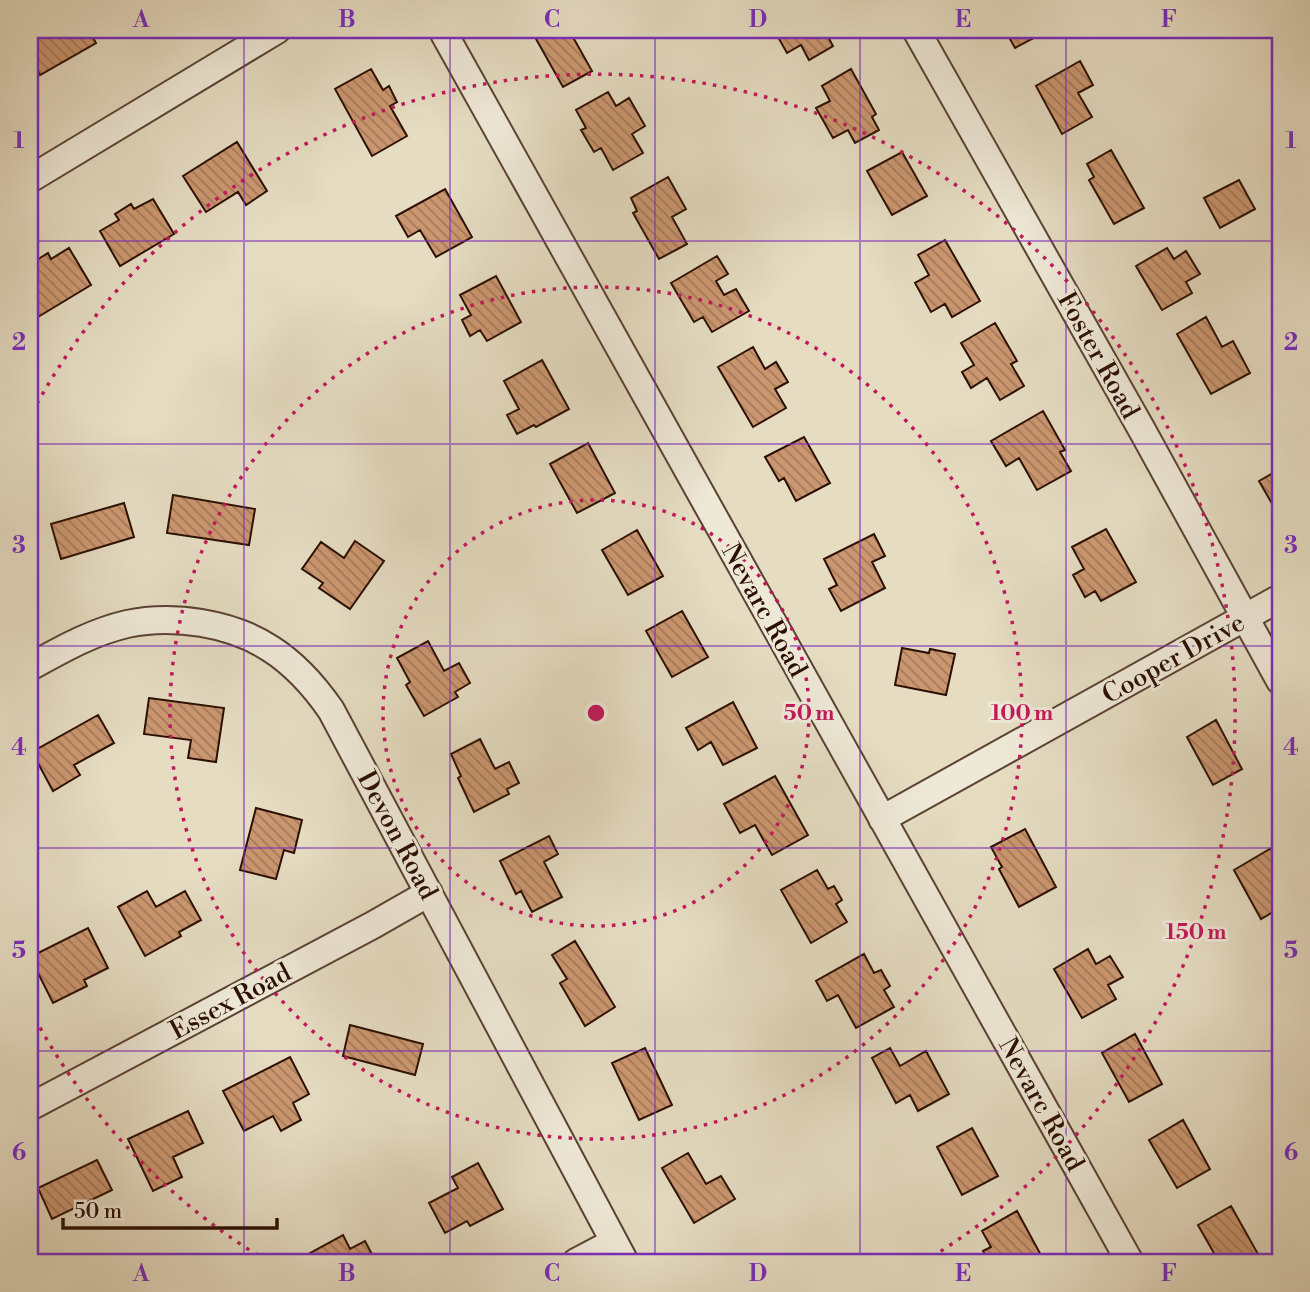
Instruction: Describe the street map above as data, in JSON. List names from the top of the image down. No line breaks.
{"streets":{"street":["Foster Road","Nevarc Road","Cooper Drive","Devon Road","Essex Road"]},"crossings":[["Foster Road","Cooper Drive"],["Nevarc Road","Cooper Drive"],["Devon Road","Essex Road"]],"scale_bar":"50 m","grid":{"columns":["A","B","C","D","E","F"],"rows":["1","2","3","4","5","6"]},"rings":["50 m","100 m","150 m"]}
